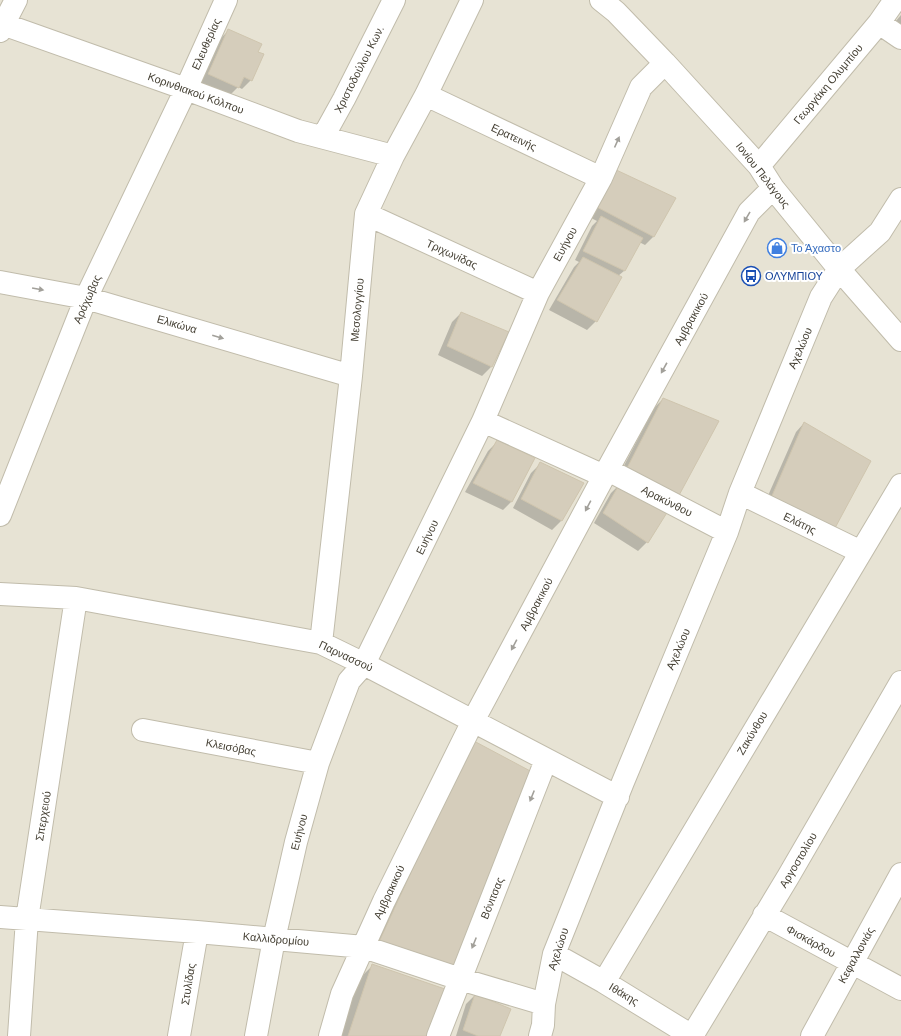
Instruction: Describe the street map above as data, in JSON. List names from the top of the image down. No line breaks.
{"streets":{"street":["Ελευθερίας","Χριστοδούλου Κων.","Γεωργάκη Ολυμπίου","Κορινθιακού Κόλπου","Ερατεινής","Ιονίου Πελάγους","Ευήνου","Τριχωνίδας","Αράχωβας","Μεσολογγίου","Αμβρακικού","Ελικώνα","Αχελώου","Αρακύνθου","Ελάτης","Παρνασσού","Ζακύνθου","Κλεισόβας","Σπερχειού","Αργοστολίου","Βόνιτσας","Καλλιδρομίου","Φισκάρδου","Κεφαλλονιάς","Στυλίδας","Ιθάκης"]},"crossings":[["Ελευθερίας","Κορινθιακού Κόλπου"],["Ελευθερίας","Αράχωβας"],["Χριστοδούλου Κων.","Κορινθιακού Κόλπου"],["Γεωργάκη Ολυμπίου","Ιονίου Πελάγους"],["Κορινθιακού Κόλπου","Αράχωβας"],["Κορινθιακού Κόλπου","Μεσολογγίου"],["Ερατεινής","Ευήνου"],["Ερατεινής","Μεσολογγίου"],["Ιονίου Πελάγους","Ευήνου"],["Ιονίου Πελάγους","Αμβρακικού"],["Ιονίου Πελάγους","Αχελώου"],["Ευήνου","Τριχωνίδας"],["Ευήνου","Αρακύνθου"],["Ευήνου","Παρνασσού"],["Ευήνου","Κλεισόβας"],["Ευήνου","Καλλιδρομίου"],["Τριχωνίδας","Μεσολογγίου"],["Αράχωβας","Ελικώνα"],["Μεσολογγίου","Ελικώνα"],["Μεσολογγίου","Παρνασσού"],["Αμβρακικού","Αρακύνθου"],["Αμβρακικού","Παρνασσού"],["Αμβρακικού","Καλλιδρομίου"],["Αχελώου","Αρακύνθου"],["Αχελώου","Ελάτης"],["Αχελώου","Παρνασσού"],["Αχελώου","Καλλιδρομίου"],["Αχελώου","Ιθάκης"],["Ελάτης","Ζακύνθου"],["Παρνασσού","Σπερχειού"],["Παρνασσού","Βόνιτσας"],["Ζακύνθου","Ιθάκης"],["Σπερχειού","Καλλιδρομίου"],["Αργοστολίου","Φισκάρδου"],["Αργοστολίου","Ιθάκης"],["Βόνιτσας","Καλλιδρομίου"],["Καλλιδρομίου","Στυλίδας"],["Φισκάρδου","Κεφαλλονιάς"]],"one_way":["Αμβρακικού","Ελικώνα","Βόνιτσας"],"places":{"shop":["Το Άχαστο"],"bus stop":["ΟΛΥΜΠΙΟΥ"]}}
